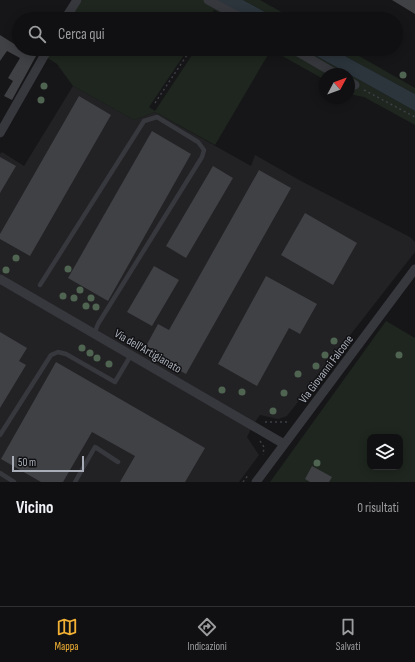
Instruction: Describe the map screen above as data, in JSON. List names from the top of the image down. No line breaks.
{"streets":{"street":["Via dell'Artigianato","Via Giovanni Falcone"]},"crossings":[["Via dell'Artigianato","Via Giovanni Falcone"]],"scale_bar":"50 m","north":"top right","page":{"search":"Cerca qui","scale":"50 m","heading":["Vicino","0 risultati"],"nav":["Mappa","Indicazioni","Salvati"]}}
